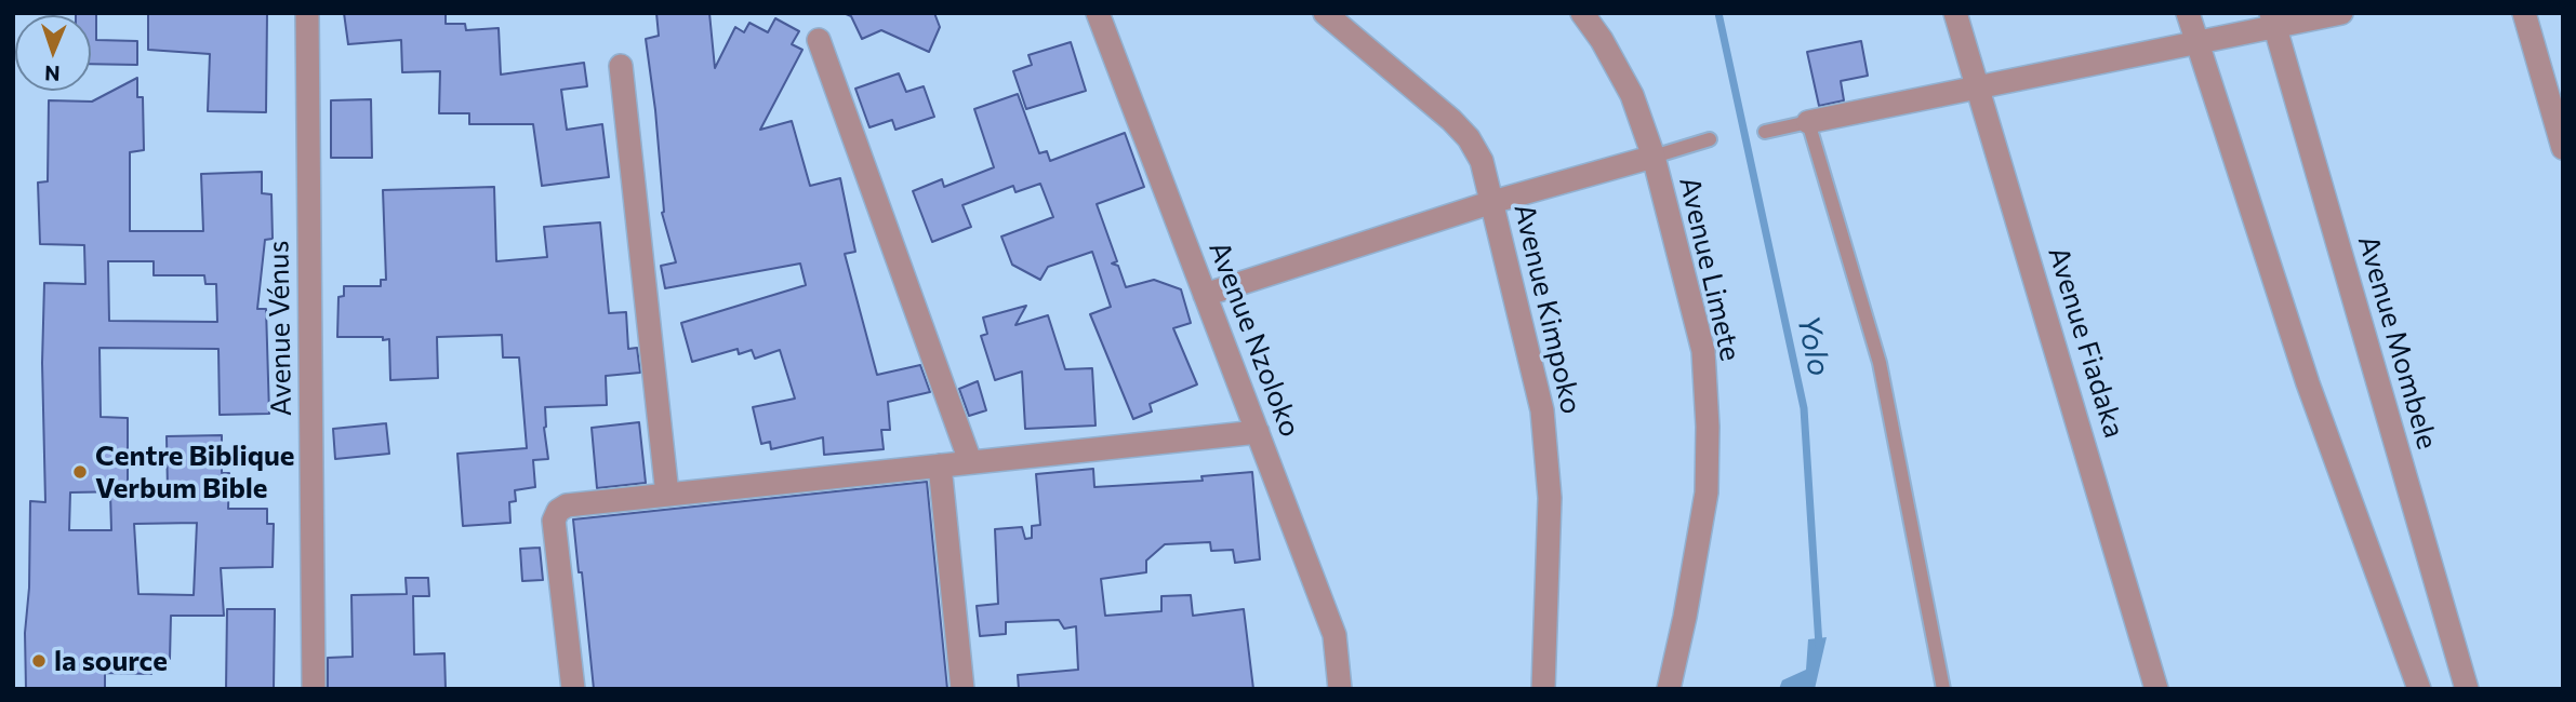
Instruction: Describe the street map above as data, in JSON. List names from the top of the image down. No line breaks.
{"streets":{"street":["Avenue Limete","Avenue Kimpoko","Avenue Vénus","Avenue Nzoloko","Avenue Fiadaka","Avenue Mombele"]},"water":["Yolo"],"places":["Centre Biblique Verbum Bible","la source"],"north":"bottom"}
